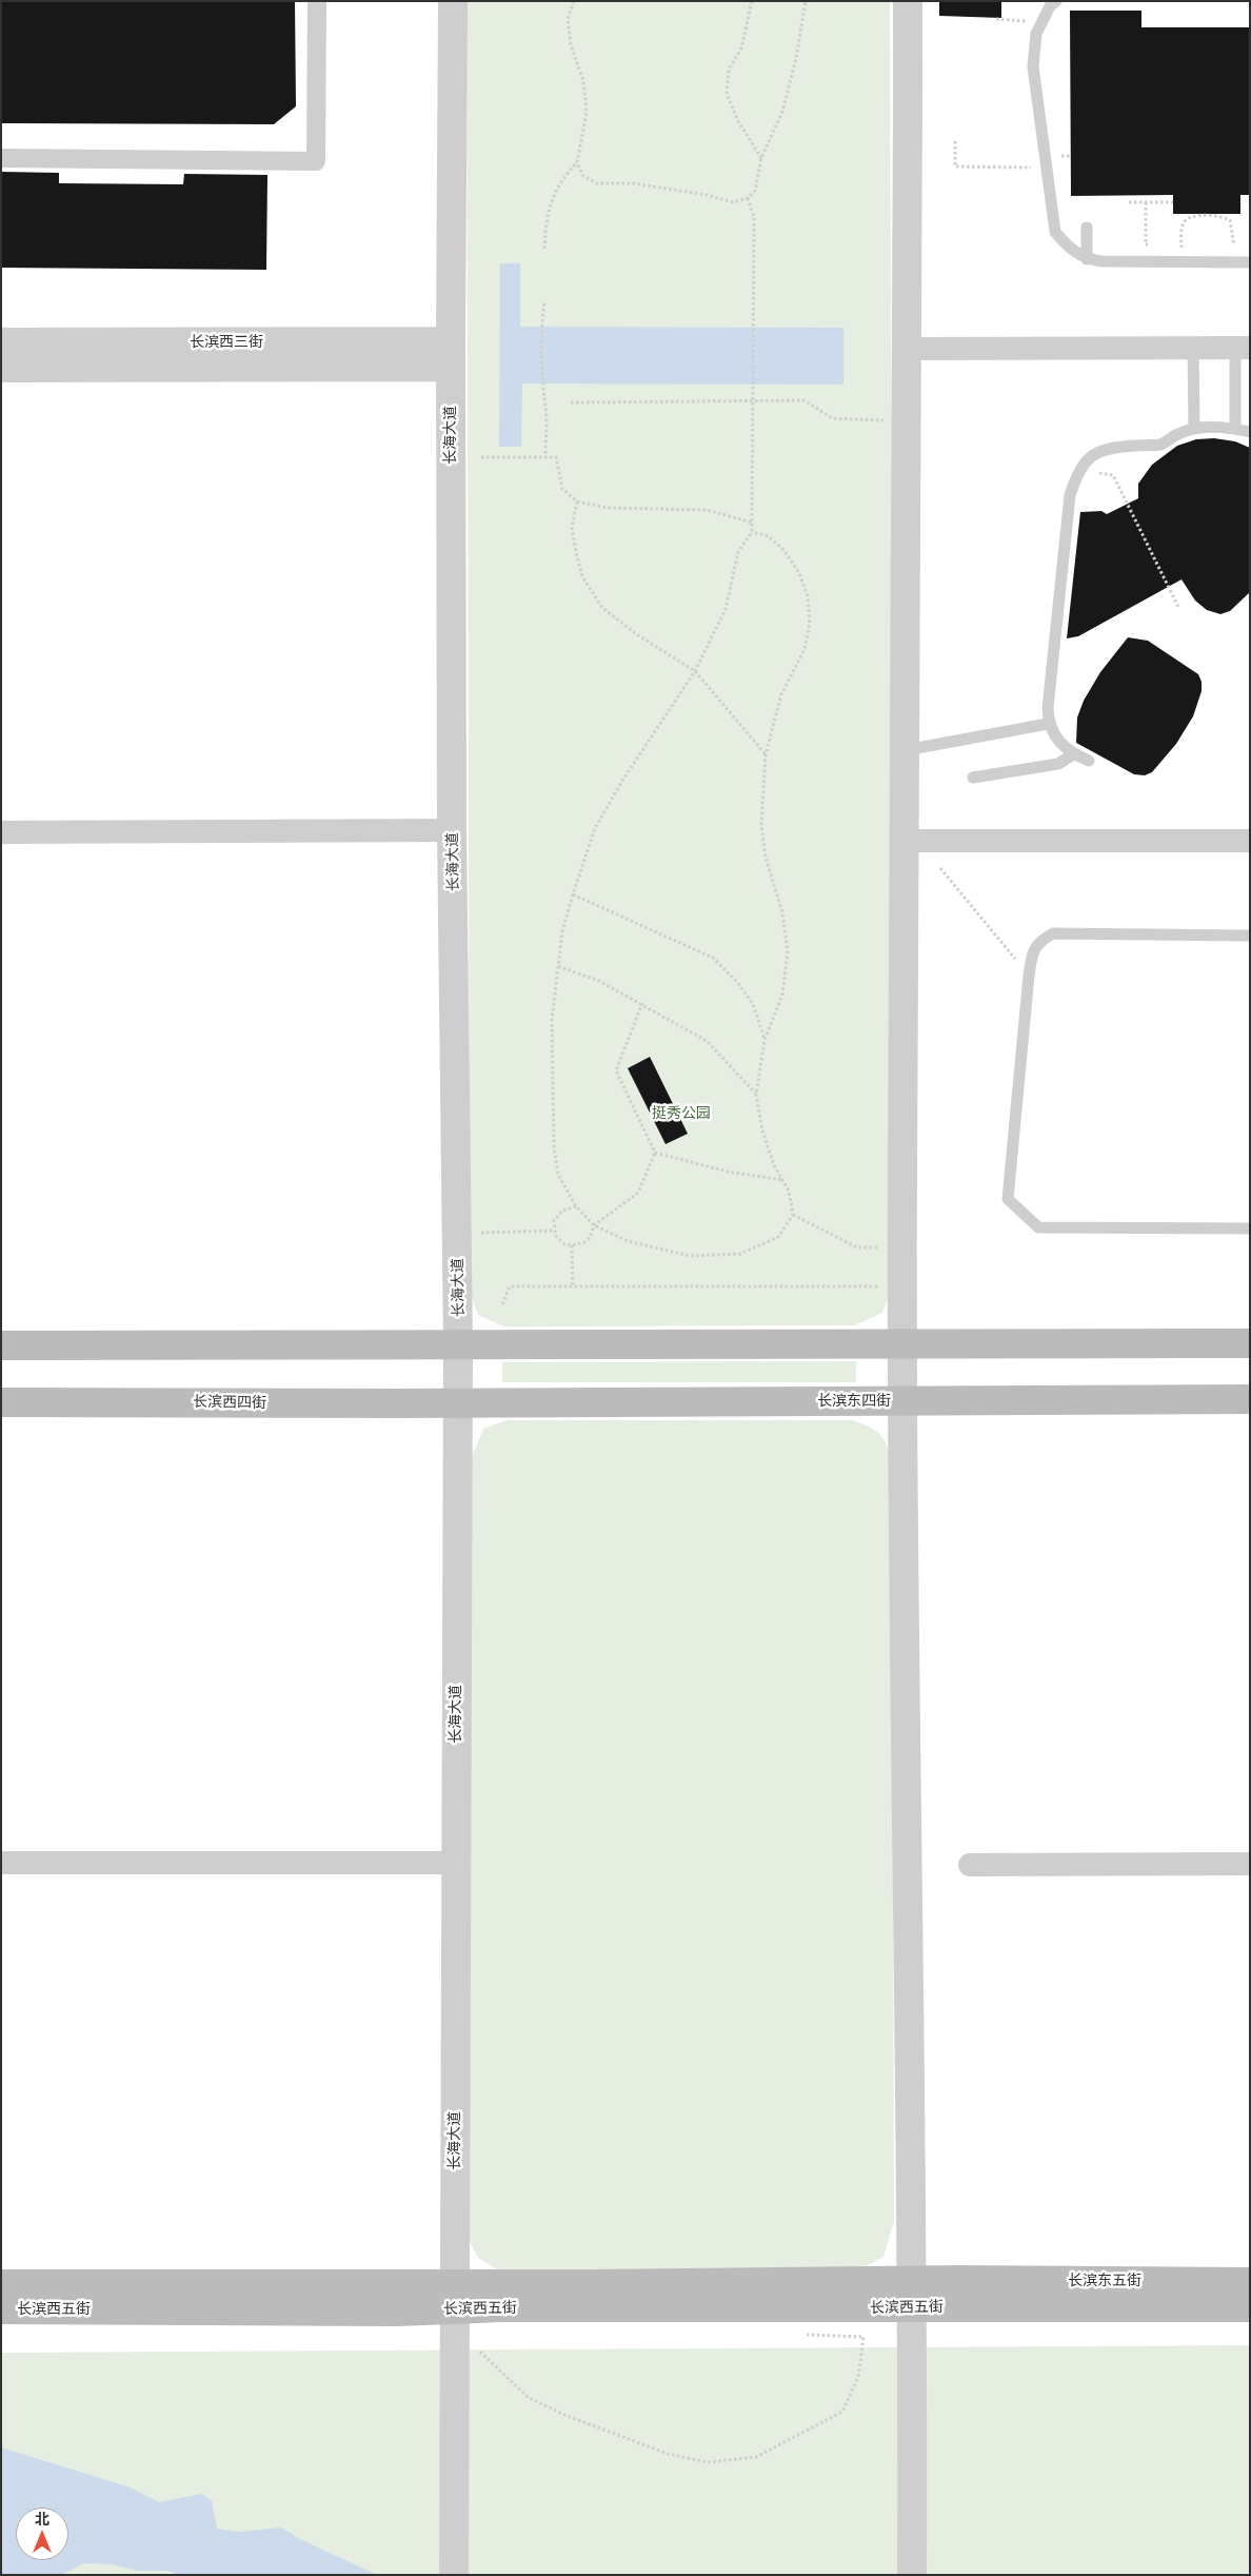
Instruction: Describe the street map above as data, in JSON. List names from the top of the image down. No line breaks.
{"streets":{"main road":["长滨东四街","长滨西四街","长滨东五街","长滨西五街"],"street":["长滨西三街","长海大道"]},"crossings":[["长滨西三街","长海大道"],["长海大道","长滨东四街"],["长海大道","长滨西四街"],["长海大道","长滨西五街"],["长滨东四街","长滨西四街"],["长滨东五街","长滨西五街"]],"parks":["挺秀公园"],"north":"top"}
